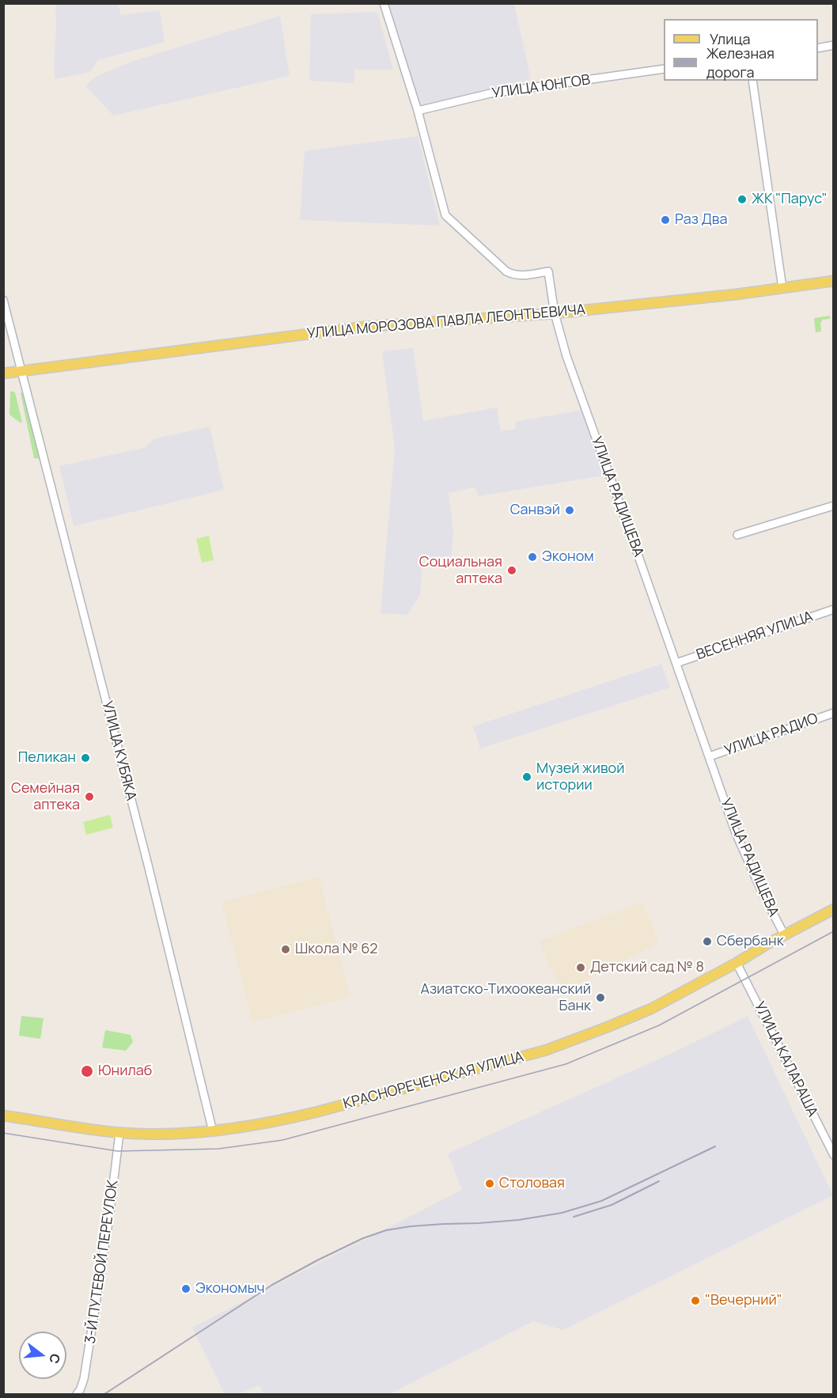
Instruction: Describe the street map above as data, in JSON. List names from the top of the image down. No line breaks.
{"streets":{"main road":["УЛИЦА МОРОЗОВА ПАВЛА ЛЕОНТЬЕВИЧА","КРАСНОРЕЧЕНСКАЯ УЛИЦА"],"street":["УЛИЦА ЮНГОВ","УЛИЦА РАДИЩЕВА","ВЕСЕННЯЯ УЛИЦА","УЛИЦА РАДИО","УЛИЦА КУБЯКА","УЛИЦА КАЛАРАША","3-Й ПУТЕВОЙ ПЕРЕУЛОК"]},"crossings":[["УЛИЦА ЮНГОВ","УЛИЦА РАДИЩЕВА"],["УЛИЦА МОРОЗОВА ПАВЛА ЛЕОНТЬЕВИЧА","УЛИЦА РАДИЩЕВА"],["УЛИЦА МОРОЗОВА ПАВЛА ЛЕОНТЬЕВИЧА","УЛИЦА КУБЯКА"],["УЛИЦА РАДИЩЕВА","ВЕСЕННЯЯ УЛИЦА"],["УЛИЦА РАДИЩЕВА","УЛИЦА РАДИО"],["УЛИЦА РАДИЩЕВА","КРАСНОРЕЧЕНСКАЯ УЛИЦА"],["УЛИЦА КУБЯКА","КРАСНОРЕЧЕНСКАЯ УЛИЦА"],["УЛИЦА КАЛАРАША","КРАСНОРЕЧЕНСКАЯ УЛИЦА"],["КРАСНОРЕЧЕНСКАЯ УЛИЦА","3-Й ПУТЕВОЙ ПЕРЕУЛОК"]],"places":["ЖК \"Парус\"","Раз Два","Санвэй","Эконом","Социальная аптека","Пеликан","Музей живой истории","Семейная аптека","Сбербанк","Школа № 62","Детский сад № 8","Азиатско-Тихоокеанский Банк","Юнилаб","Столовая","Экономыч","\"Вечерний\""],"legend":["Улица","Железная дорога"],"north":"right"}
